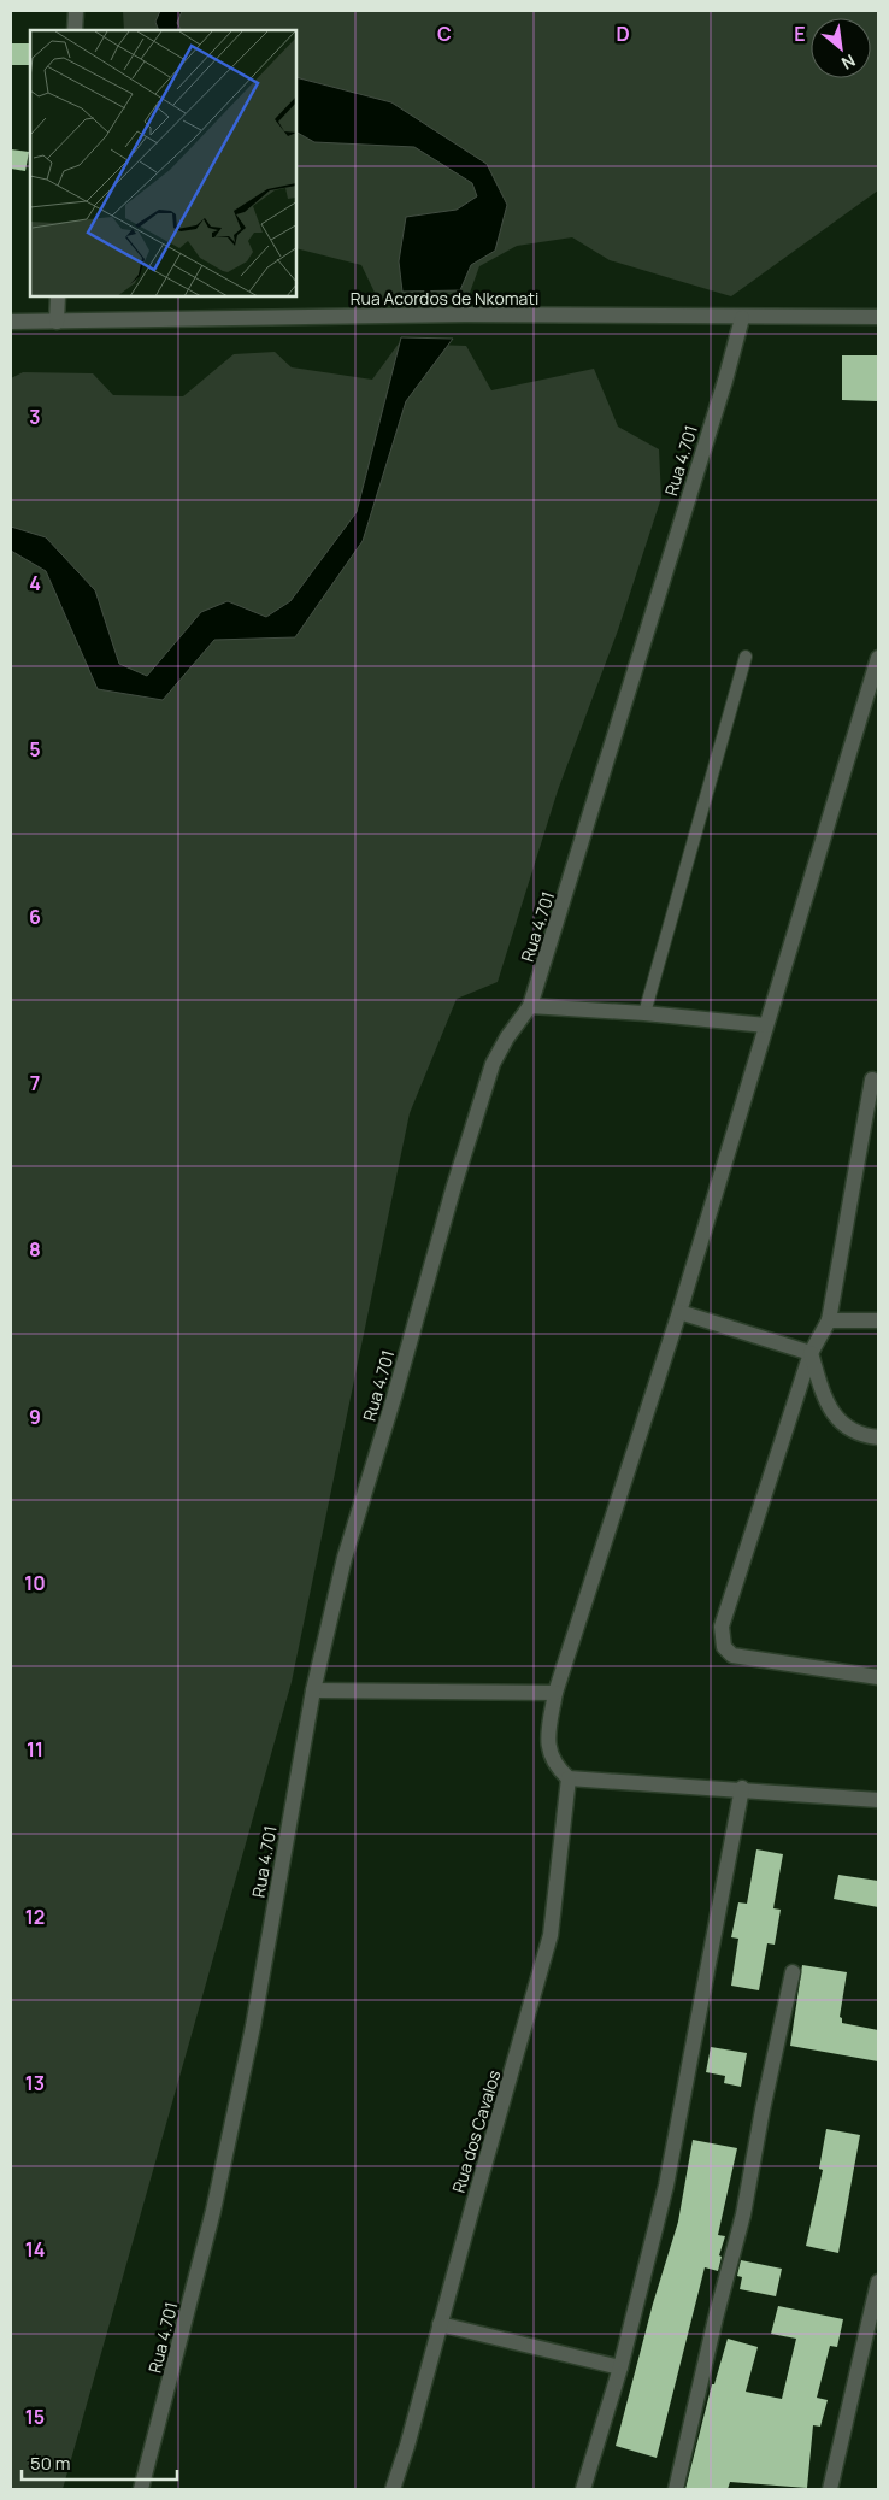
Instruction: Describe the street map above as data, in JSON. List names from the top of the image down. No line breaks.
{"streets":{"street":["Rua Acordos de Nkomati","Rua 4.701","Rua dos Cavalos"]},"crossings":[["Rua Acordos de Nkomati","Rua 4.701"]],"scale_bar":"50 m","north":"bottom right","grid":{"columns":["C","D","E"],"rows":["3","4","5","6","7","8","9","10","11","12","13","14","15"]}}
